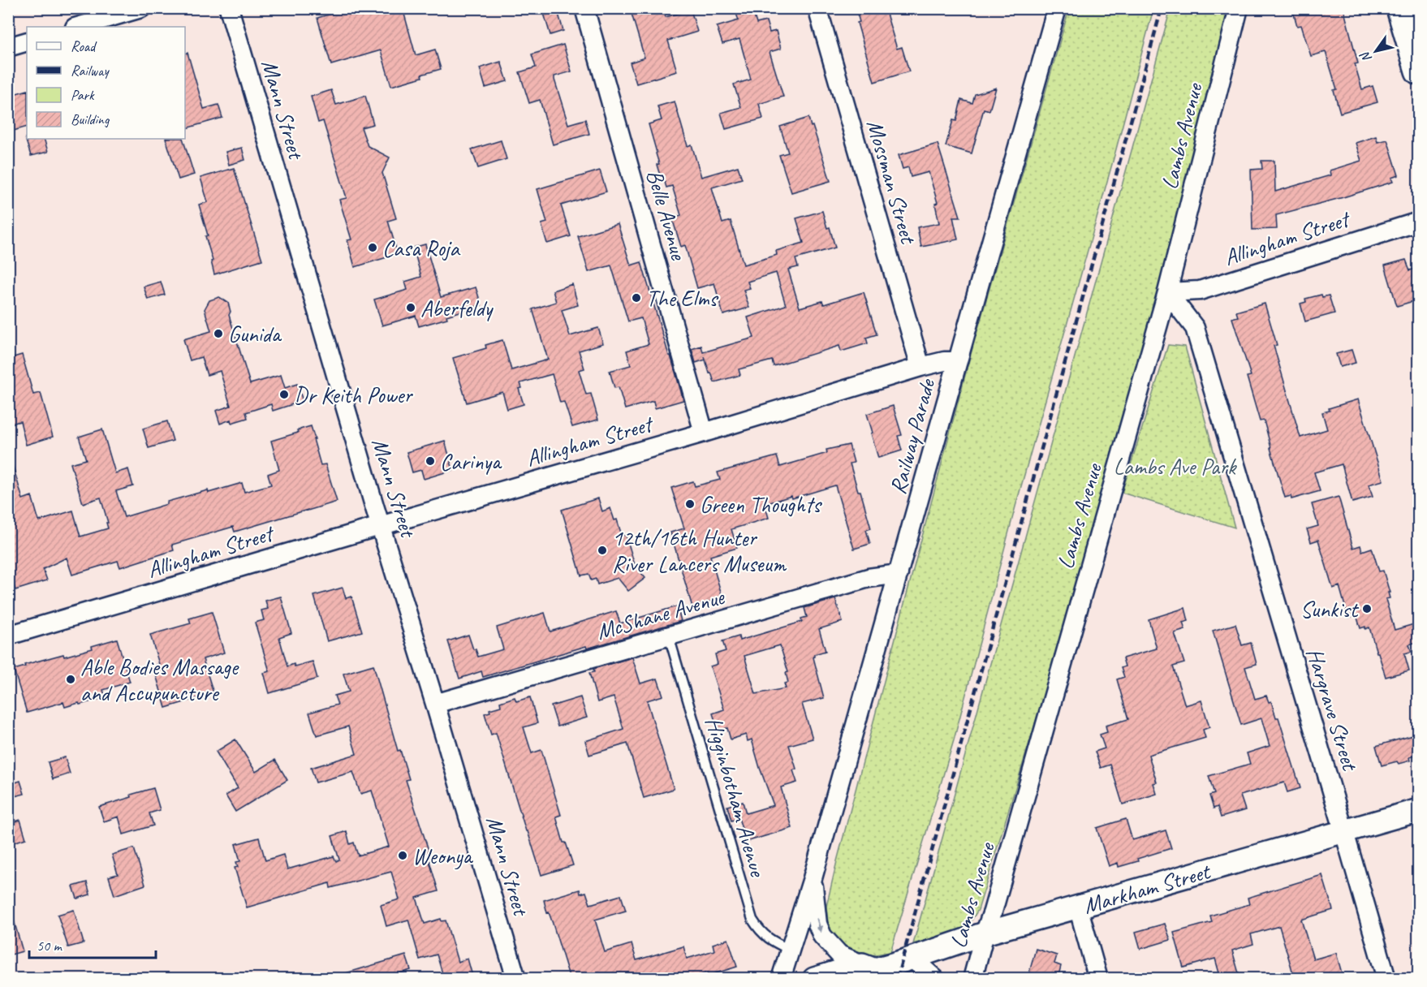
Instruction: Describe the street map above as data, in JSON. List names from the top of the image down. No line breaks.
{"streets":{"street":["Mann Street","Lambs Avenue","Mossman Street","Belle Avenue","Allingham Street","Railway Parade","McShane Avenue","Hargrave Street","Markham Street"],"lane":["Higginbotham Avenue"]},"crossings":[["Mann Street","Allingham Street"],["Mann Street","McShane Avenue"],["Lambs Avenue","Allingham Street"],["Lambs Avenue","Hargrave Street"],["Lambs Avenue","Markham Street"],["Mossman Street","Allingham Street"],["Belle Avenue","Allingham Street"],["Allingham Street","Railway Parade"],["Allingham Street","Hargrave Street"],["Railway Parade","McShane Avenue"],["Railway Parade","Higginbotham Avenue"],["Railway Parade","Markham Street"],["McShane Avenue","Higginbotham Avenue"],["Hargrave Street","Markham Street"]],"parks":["Lambs Ave Park"],"places":["Casa Roja","The Elms","Aberfeldy","Gunida","Dr Keith Power","Carinya","Green Thoughts","12th/16th Hunter River Lancers Museum","Sunkist","Able Bodies Massage and Accupuncture","Weonya"],"legend":["Road","Railway","Park","Building"],"scale_bar":"50 m","north":"bottom left"}
